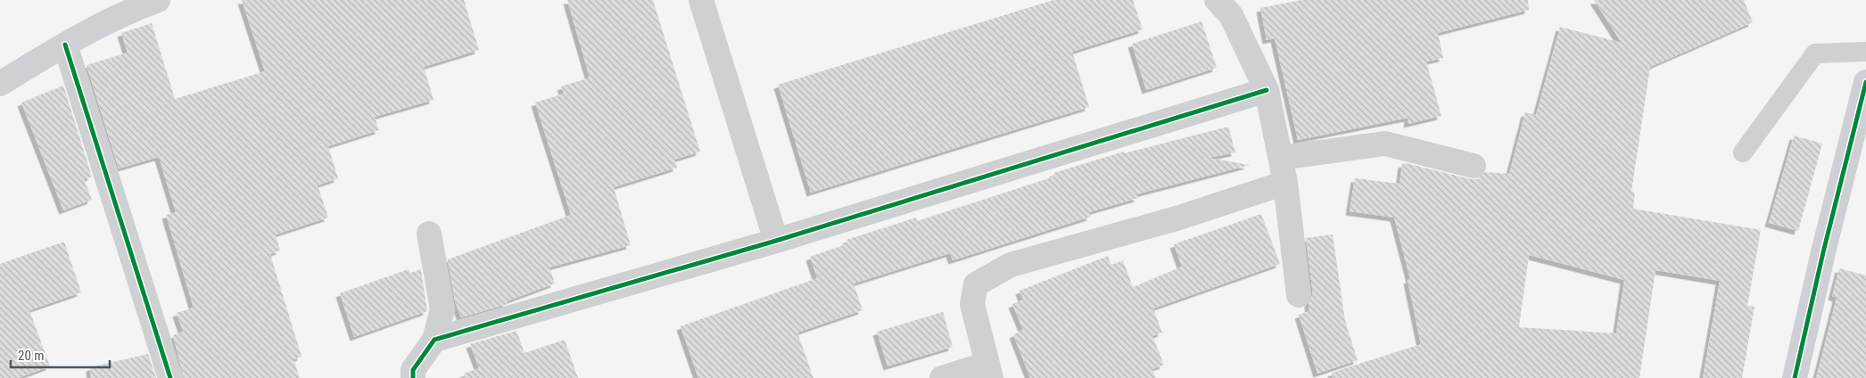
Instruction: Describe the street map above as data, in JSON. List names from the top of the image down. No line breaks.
{"scale_bar":"20 m"}
